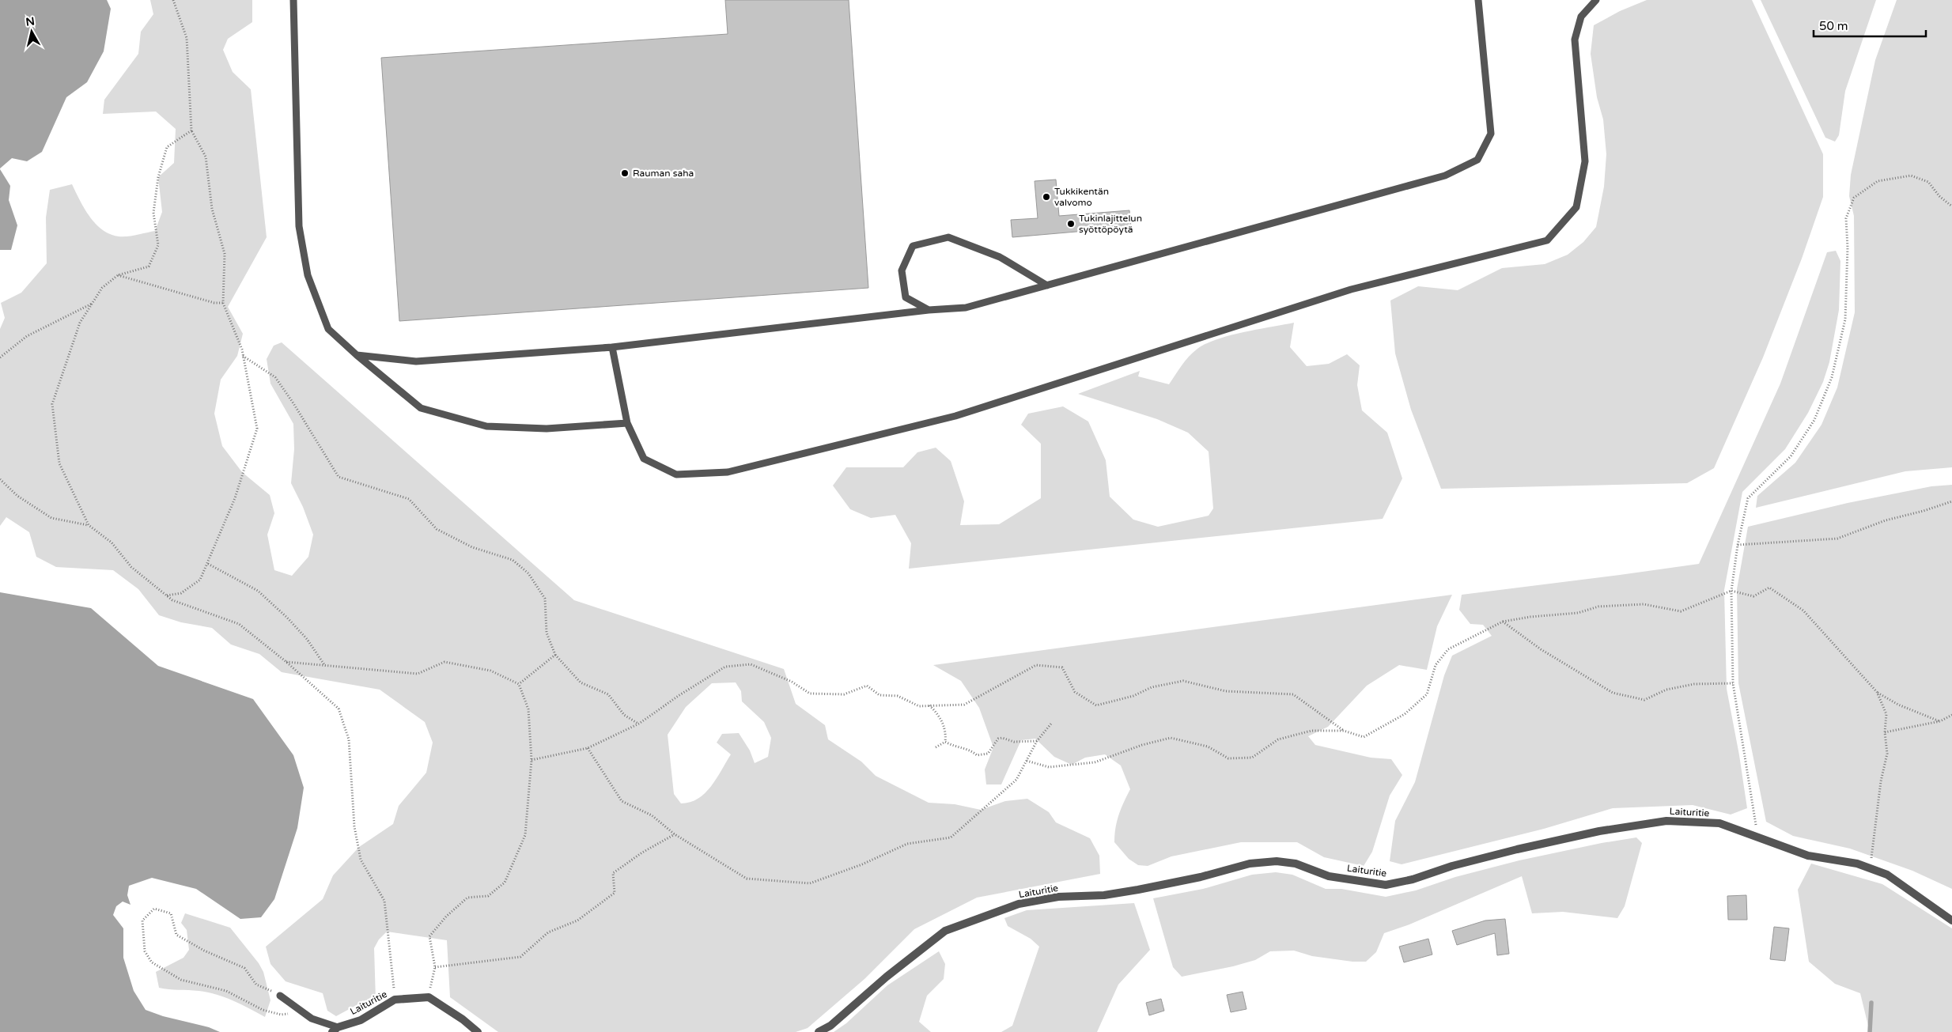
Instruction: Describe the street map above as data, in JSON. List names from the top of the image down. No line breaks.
{"streets":{"street":["Laituritie"]},"places":["Rauman saha","Tukkikentän valvomo","Tukinlajittelun syöttöpöytä"],"scale_bar":"50 m","north":"top"}
